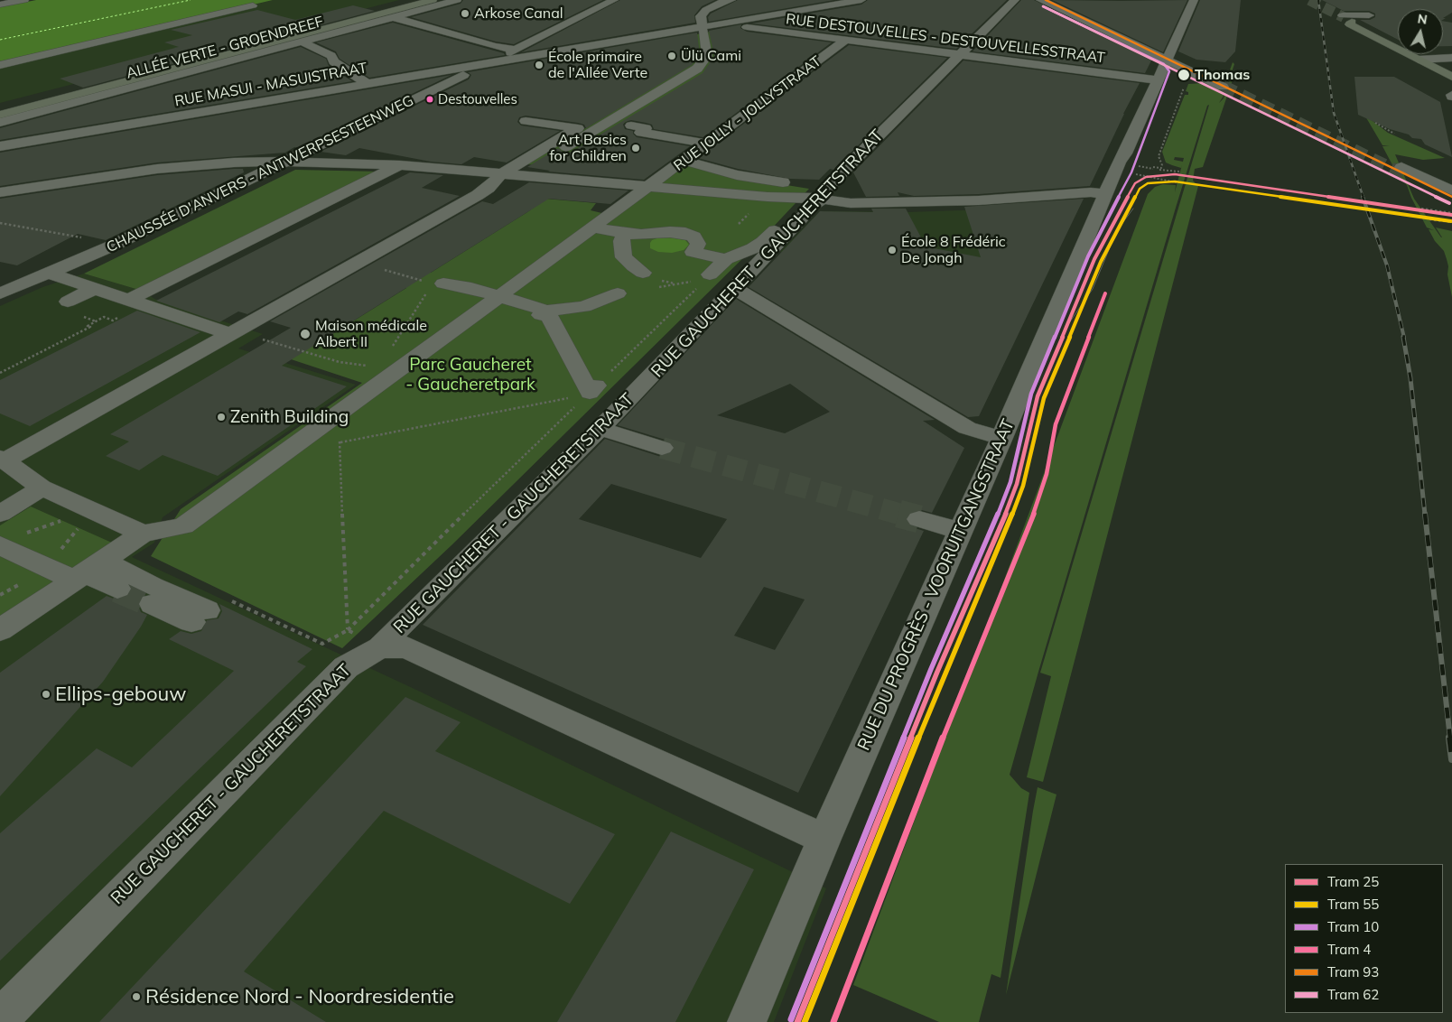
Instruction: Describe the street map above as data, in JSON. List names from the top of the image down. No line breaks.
{"streets":{"main road":["ALLÉE VERTE - GROENDREEF"],"street":["RUE DESTOUVELLES - DESTOUVELLESSTRAAT","RUE MASUI - MASUISTRAAT","RUE JOLLY - JOLLYSTRAAT","CHAUSSÉE D'ANVERS - ANTWERPSESTEENWEG","RUE GAUCHERET - GAUCHERETSTRAAT","RUE DU PROGRÈS - VOORUITGANGSTRAAT"]},"crossings":[["RUE DESTOUVELLES - DESTOUVELLESSTRAAT","RUE MASUI - MASUISTRAAT"],["RUE DESTOUVELLES - DESTOUVELLESSTRAAT","RUE JOLLY - JOLLYSTRAAT"],["RUE DESTOUVELLES - DESTOUVELLESSTRAAT","RUE GAUCHERET - GAUCHERETSTRAAT"],["RUE DESTOUVELLES - DESTOUVELLESSTRAAT","RUE DU PROGRÈS - VOORUITGANGSTRAAT"],["ALLÉE VERTE - GROENDREEF","RUE MASUI - MASUISTRAAT"],["RUE MASUI - MASUISTRAAT","CHAUSSÉE D'ANVERS - ANTWERPSESTEENWEG"]],"parks":["Parc Gaucheret - Gaucheretpark"],"places":["Arkose Canal","Ülü Cami","École primaire de l'Allée Verte","Thomas","Destouvelles","Art Basics for Children","École 8 Frédéric De Jongh","Maison médicale Albert II","Zenith Building","Ellips-gebouw","Résidence Nord - Noordresidentie"],"lines":["tram line 93","tram line 10","tram line 62","tram line 25","tram line 55","tram line 4"],"legend":["Tram 25","Tram 55","Tram 10","Tram 4","Tram 93","Tram 62"],"north":"top"}
